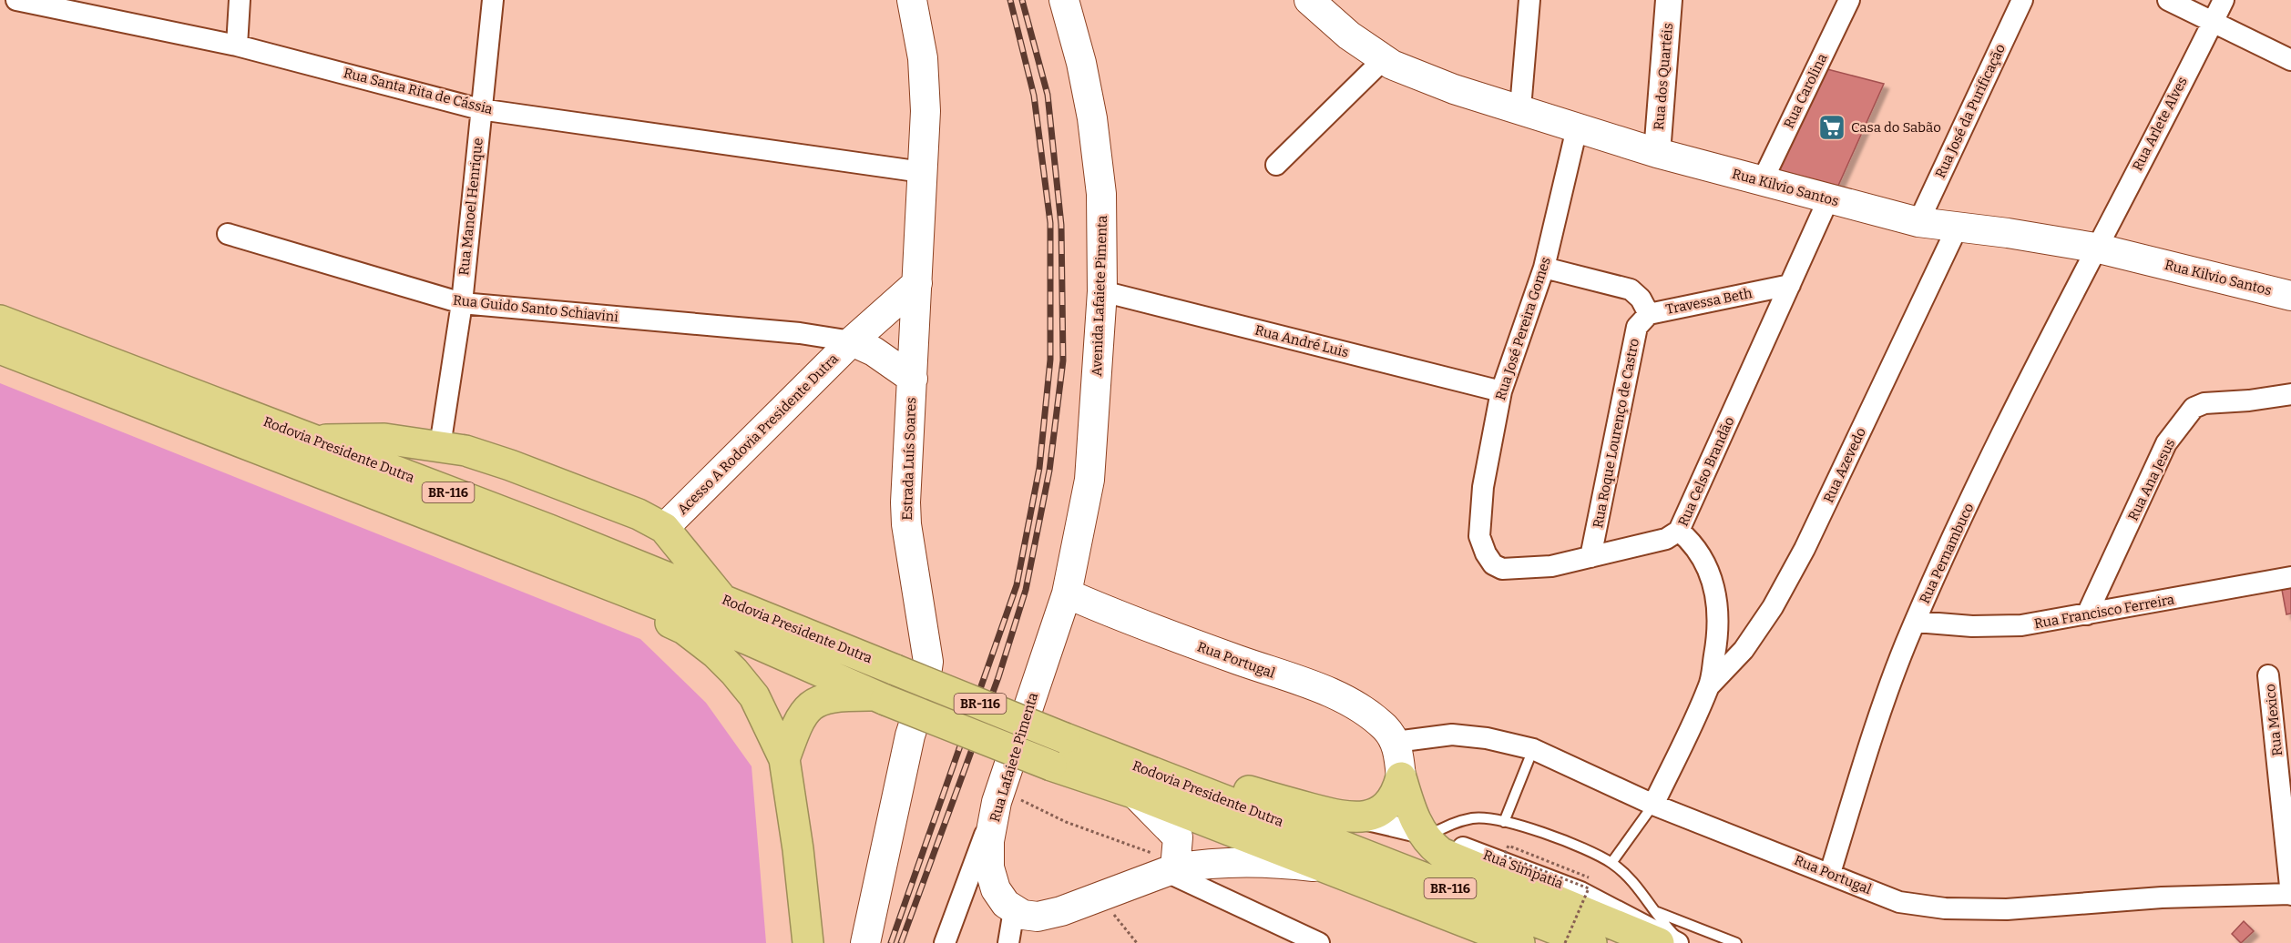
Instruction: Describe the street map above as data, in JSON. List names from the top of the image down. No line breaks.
{"streets":{"highway":["Rodovia Presidente Dutra","BR-116"],"main road":["Rua Kilvio Santos","Avenida Lafaiete Pimenta","Acesso A Rodovia Presidente Dutra","Estrada Luís Soares","Rua Portugal","Rua Lafaiete Pimenta"],"street":["Rua dos Quartéis","Rua Santa Rita de Cássia","Rua Carolina","Rua José da Purificação","Rua Arlete Alves","Rua Manoel Henrique","Travessa Beth","Rua Guido Santo Schiavini","Rua José Pereira Gomes","Rua André Luis","Rua Roque Lourenço de Castro","Rua Azevedo","Rua Celso Brandão","Rua Ana Jesus","Rua Pernambuco","Rua Francisco Ferreira","Rua Mexico","Rua Simpatia"]},"crossings":[["Rua dos Quartéis","Rua Kilvio Santos"],["Rua Santa Rita de Cássia","Rua Manoel Henrique"],["Rua Santa Rita de Cássia","Estrada Luís Soares"],["Rua Carolina","Rua Kilvio Santos"],["Rua José da Purificação","Rua Kilvio Santos"],["Rua Arlete Alves","Rua Kilvio Santos"],["Rua Arlete Alves","Rua Pernambuco"],["Rua Kilvio Santos","Rua José Pereira Gomes"],["Rua Kilvio Santos","Rua Azevedo"],["Rua Kilvio Santos","Rua Celso Brandão"],["Rua Kilvio Santos","Rua Pernambuco"],["Rua Manoel Henrique","Rua Guido Santo Schiavini"],["Avenida Lafaiete Pimenta","Rua André Luis"],["Avenida Lafaiete Pimenta","Rua Portugal"],["Avenida Lafaiete Pimenta","Rua Lafaiete Pimenta"],["Travessa Beth","Rua José Pereira Gomes"],["Travessa Beth","Rua Roque Lourenço de Castro"],["Travessa Beth","Rua Celso Brandão"],["Rua Guido Santo Schiavini","Acesso A Rodovia Presidente Dutra"],["Rua José Pereira Gomes","Rua André Luis"],["Rua José Pereira Gomes","Rua Roque Lourenço de Castro"],["Rua José Pereira Gomes","Rua Celso Brandão"],["Acesso A Rodovia Presidente Dutra","Estrada Luís Soares"],["Rua Azevedo","Rua Celso Brandão"],["Rua Celso Brandão","Rua Portugal"],["Rua Ana Jesus","Rua Francisco Ferreira"],["Rua Pernambuco","Rua Francisco Ferreira"],["Rua Pernambuco","Rua Portugal"],["Rua Portugal","Rua Mexico"],["Rua Portugal","Rua Lafaiete Pimenta"]],"places":{"supermarket":["Casa do Sabão"]}}
